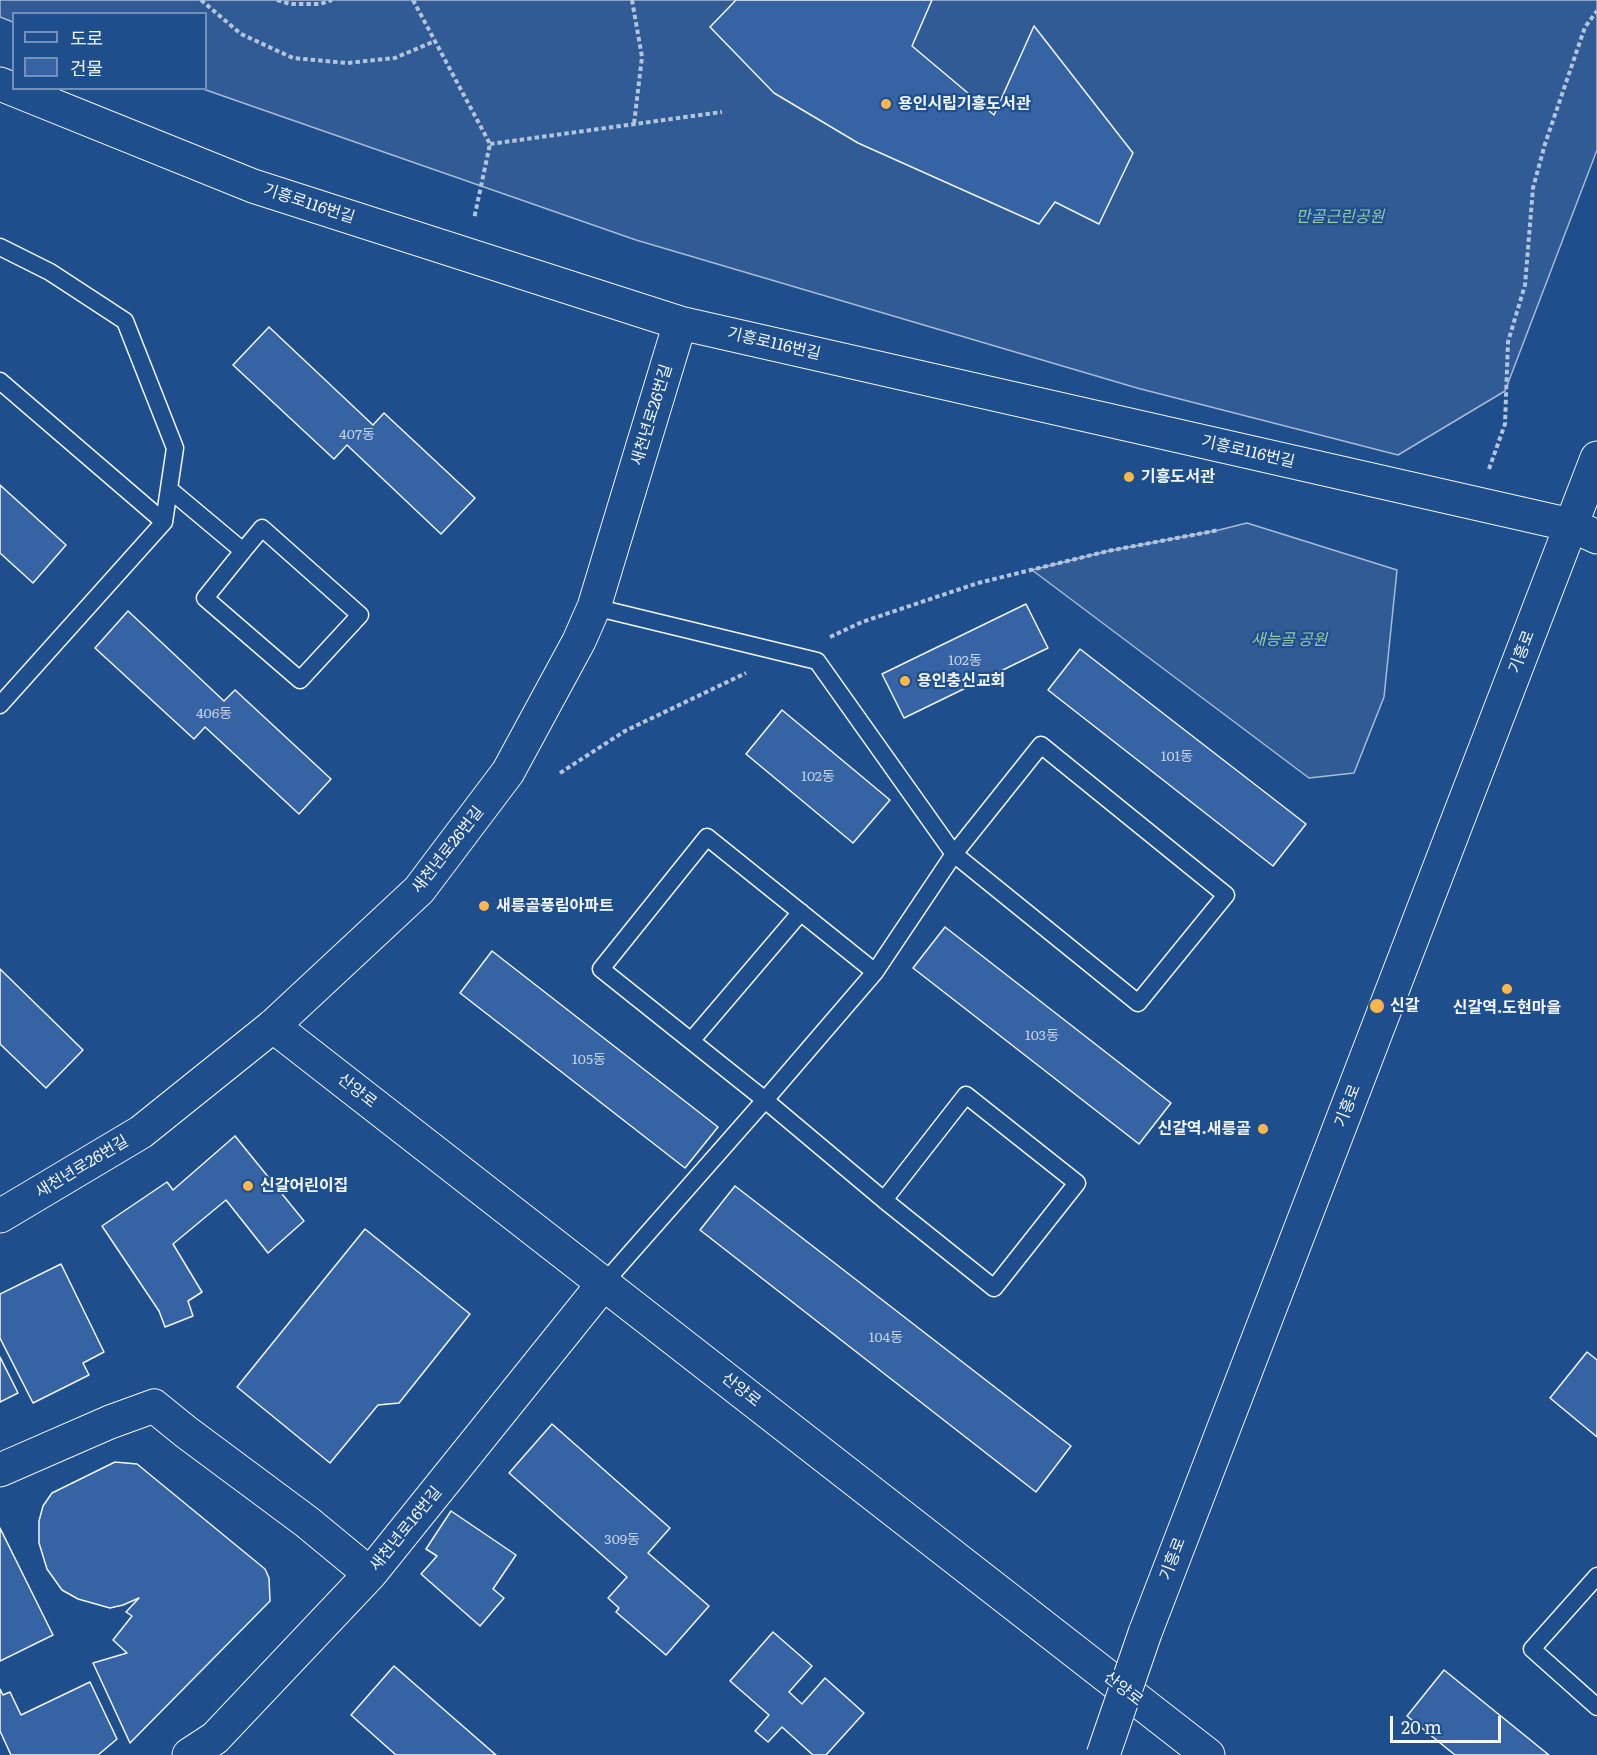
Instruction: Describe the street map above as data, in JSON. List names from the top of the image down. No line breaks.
{"streets":{"street":["기흥로116번길","새천년로26번길","기흥로","산양로","새천년로16번길"]},"crossings":[["기흥로116번길","새천년로26번길"],["기흥로116번길","기흥로"],["새천년로26번길","산양로"],["산양로","새천년로16번길"]],"parks":["만골근린공원","새능골 공원"],"places":["용인시립기흥도서관","기흥도서관","용인충신교회","새릉골풍림아파트","신갈역.도현마을","신갈","신갈역.새릉골","신갈어린이집"],"house_numbers":["407동","102동","406동","101동","102동","103동","105동","104동","309동"],"legend":["도로","건물"],"scale_bar":"20 m"}
